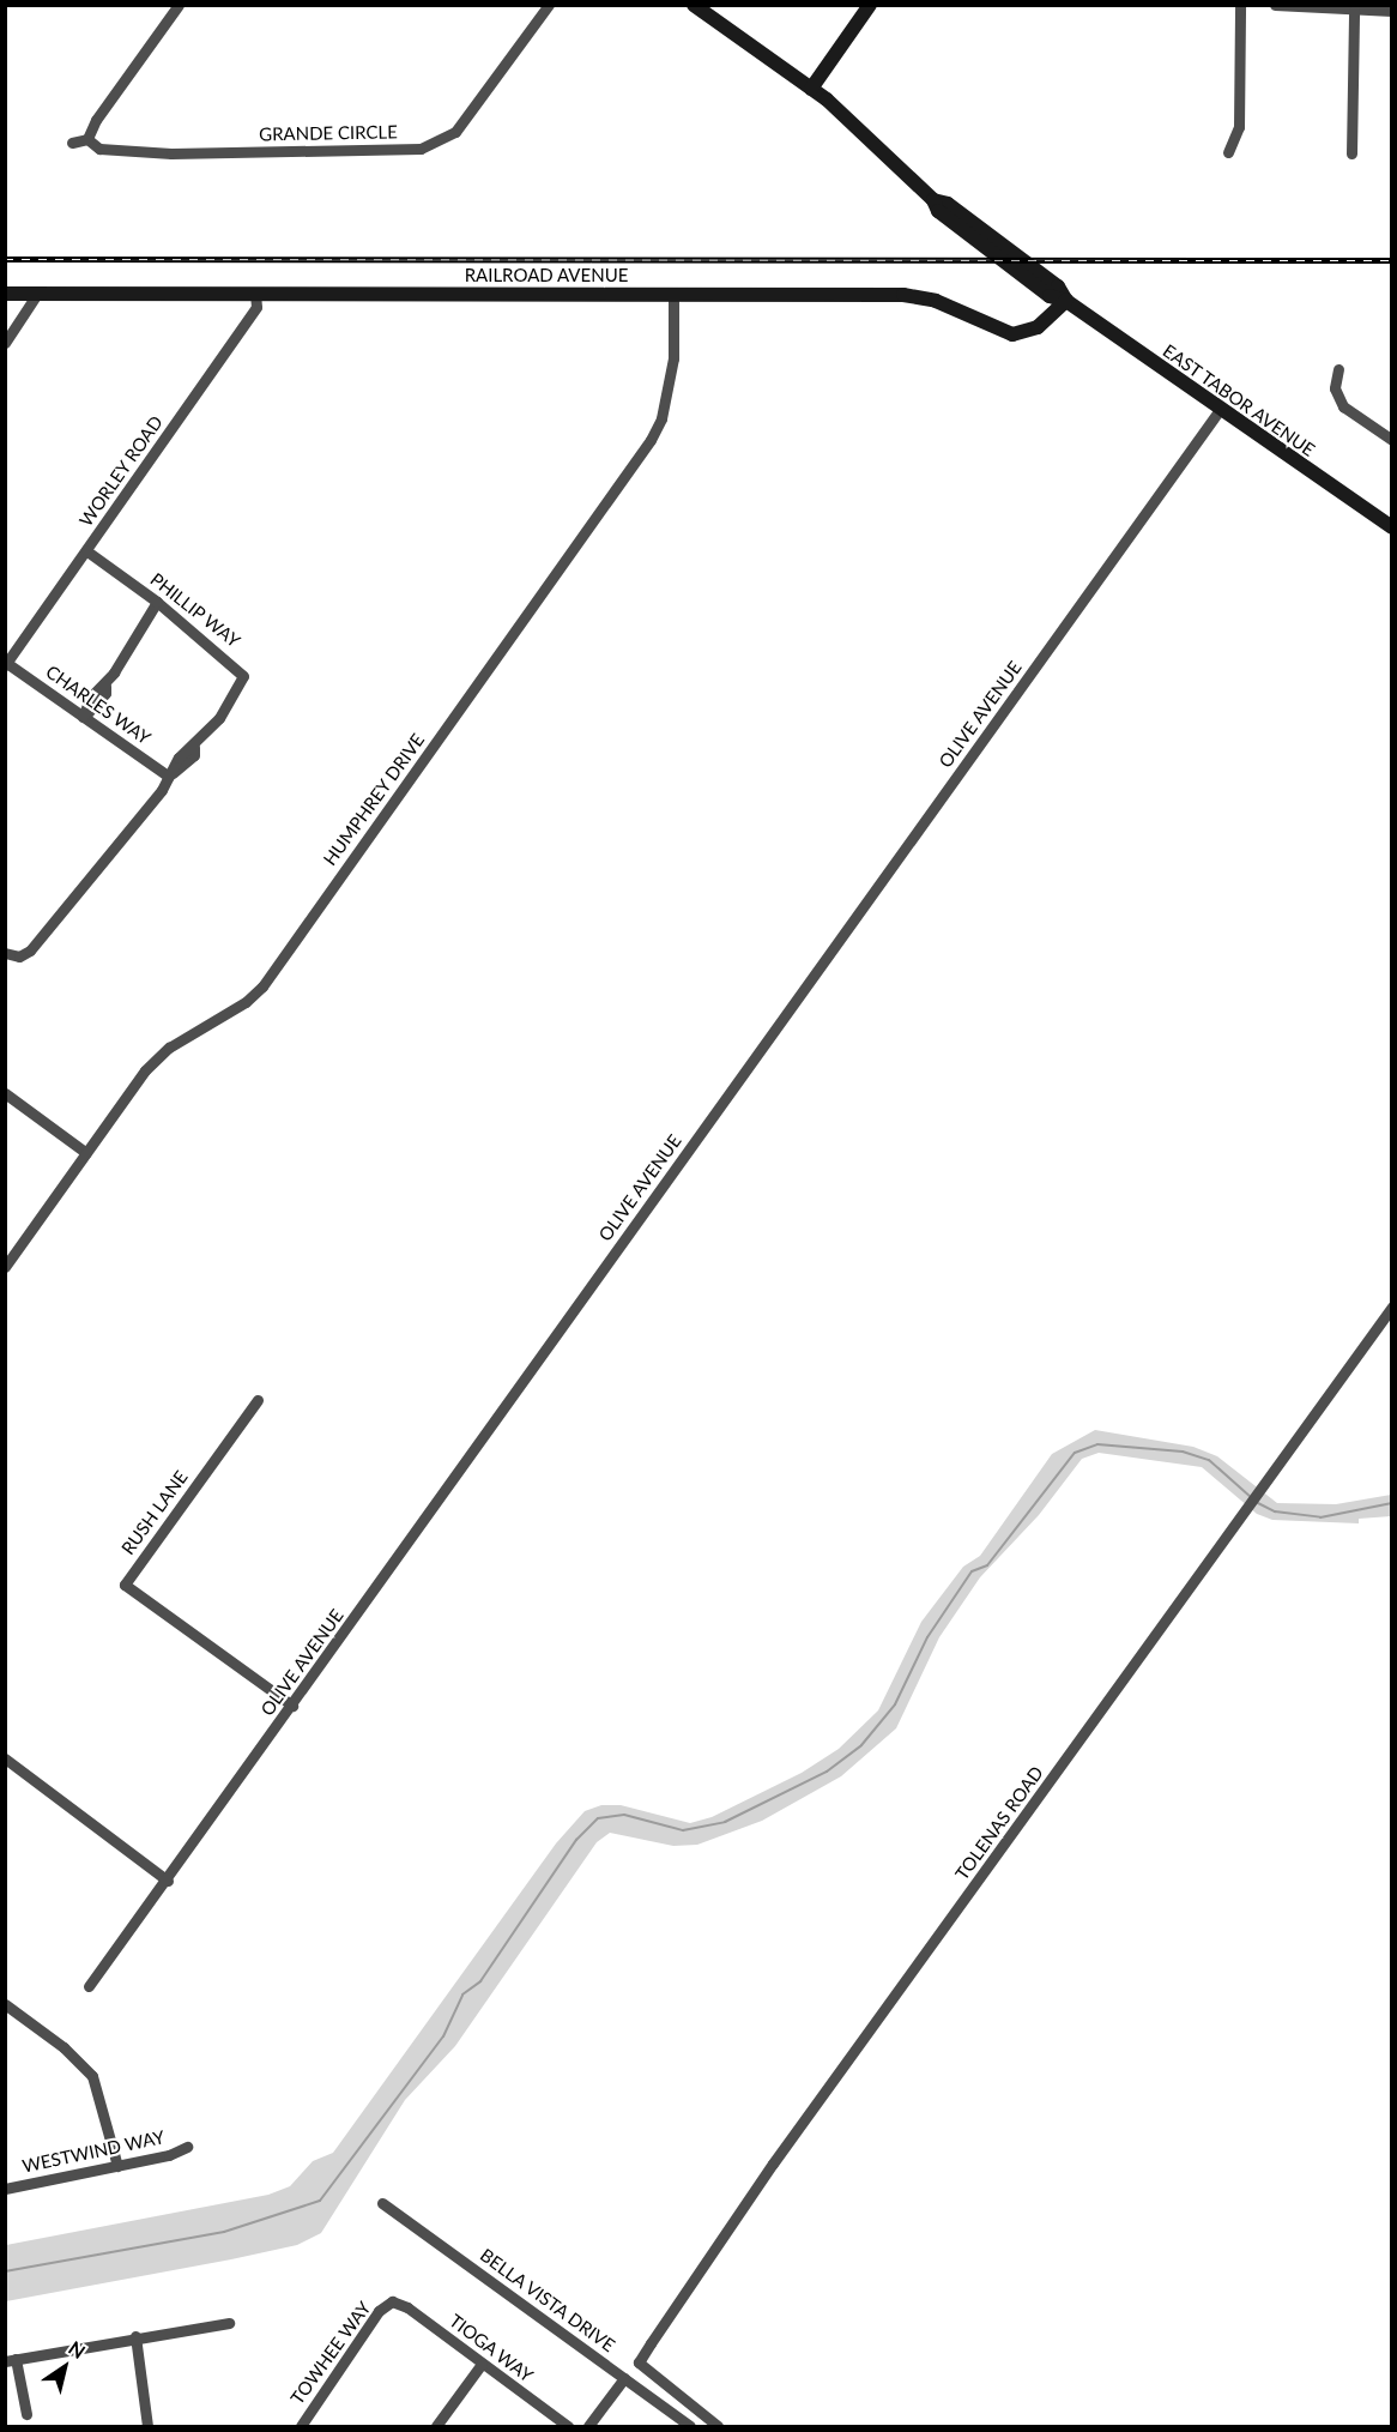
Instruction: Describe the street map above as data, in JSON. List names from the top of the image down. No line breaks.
{"streets":{"main road":["RAILROAD AVENUE","EAST TABOR AVENUE"],"street":["GRANDE CIRCLE","WORLEY ROAD","PHILLIP WAY","CHARLES WAY","OLIVE AVENUE","HUMPHREY DRIVE","RUSH LANE","TOLENAS ROAD","WESTWIND WAY","BELLA VISTA DRIVE","TIOGA WAY","TOWHEE WAY"]},"crossings":[["RAILROAD AVENUE","EAST TABOR AVENUE"],["RAILROAD AVENUE","WORLEY ROAD"],["RAILROAD AVENUE","HUMPHREY DRIVE"],["EAST TABOR AVENUE","OLIVE AVENUE"],["WORLEY ROAD","PHILLIP WAY"],["WORLEY ROAD","CHARLES WAY"],["PHILLIP WAY","CHARLES WAY"],["OLIVE AVENUE","RUSH LANE"],["TIOGA WAY","TOWHEE WAY"]],"north":"top right"}
